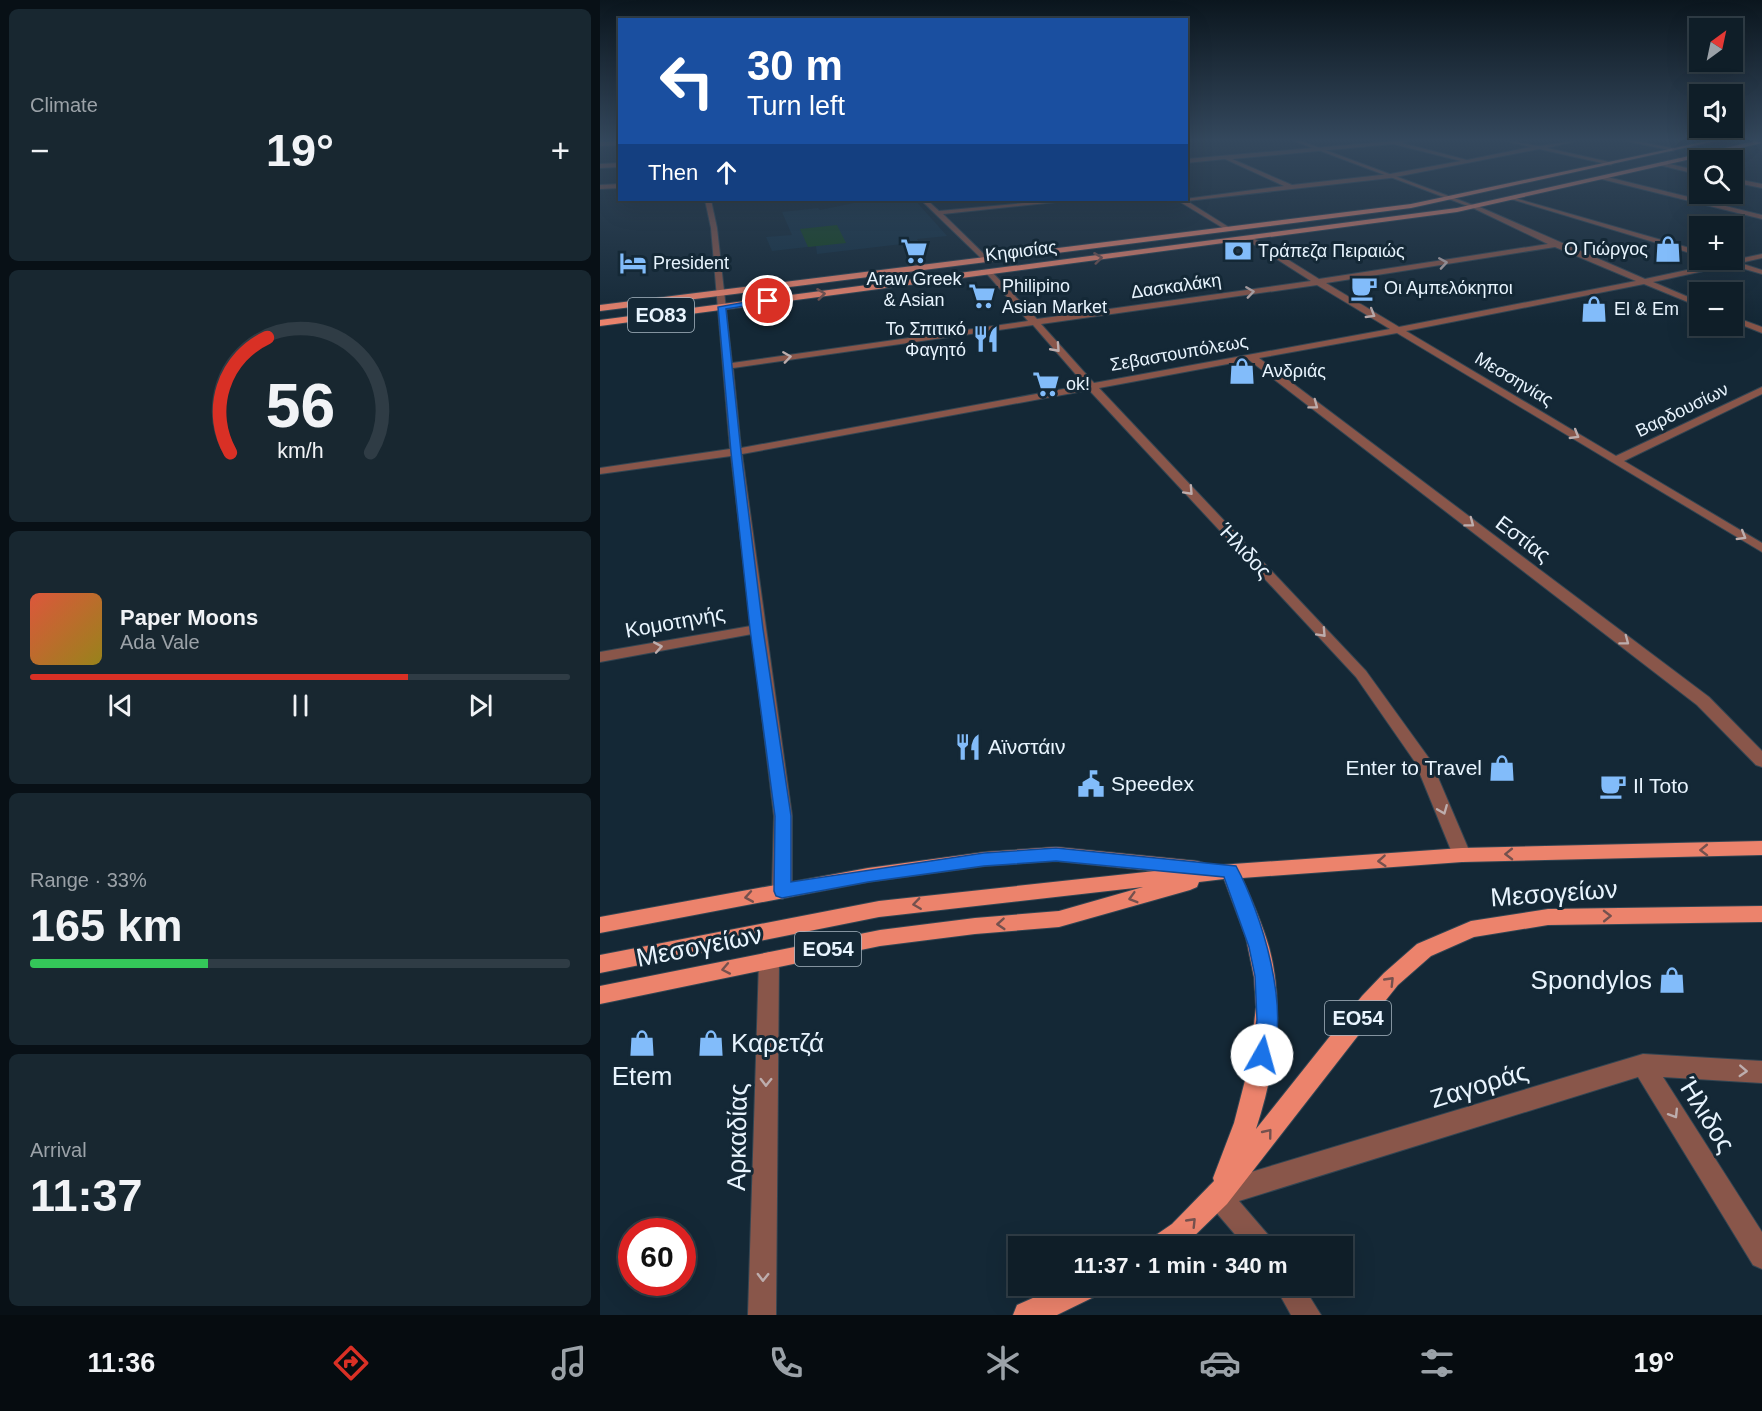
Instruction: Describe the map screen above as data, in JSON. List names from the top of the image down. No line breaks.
{"streets":{"main road":["Κηφισίας","ΕΟ83","Μεσογείων","ΕΟ54"],"street":["Δασκαλάκη","Σεβαστουπόλεως","Μεσσηνίας","Βαρδουσίων","Εστίας","Ήλιδος","Κομοτηνής","Ζαγοράς","Αρκαδίας"]},"crossings":[["Κηφισίας","Μεσσηνίας"],["Κηφισίας","Ήλιδος"],["Δασκαλάκη","Μεσσηνίας"],["Δασκαλάκη","Ήλιδος"],["Σεβαστουπόλεως","Μεσσηνίας"],["Σεβαστουπόλεως","Εστίας"],["Σεβαστουπόλεως","Ήλιδος"],["Μεσσηνίας","Βαρδουσίων"],["Ήλιδος","Μεσογείων"],["Ήλιδος","Ζαγοράς"],["Μεσογείων","ΕΟ54"],["Μεσογείων","Ζαγοράς"],["Μεσογείων","Αρκαδίας"],["ΕΟ54","Ζαγοράς"]],"one_way":["Δασκαλάκη","Μεσσηνίας","Εστίας","Ήλιδος","Κομοτηνής","Αρκαδίας"],"places":{"shop":["Ο Γιώργος","El & Em","Ανδριάς","Enter to Travel","Spondylos","Etem","Καρετζά"],"supermarket":["Araw Greek & Asian","Philipino Asian Market","ok!"],"bank":["Τράπεζα Πειραιώς"],"hotel":["President"],"cafe":["Οι Αμπελόκηποι","Il Toto"],"restaurant":["Το Σπιτικό Φαγητό","Αϊνστάιν"],"public building":["Speedex"]},"north":"top right","page":{"tile":["Climate",["Range · 33%","165 km"],["Arrival","11:37"]],"map_buttons":["+","−"],"turn":["30 m","Turn left"],"heat":["−","19°","+"],"then":"Then","song":["Paper Moons","Ada Vale"],"limit":"60","trip":"11:37 · 1 min · 340 m","tabs":["11:36","19°"],"gauge":["56","km/h"]}}
